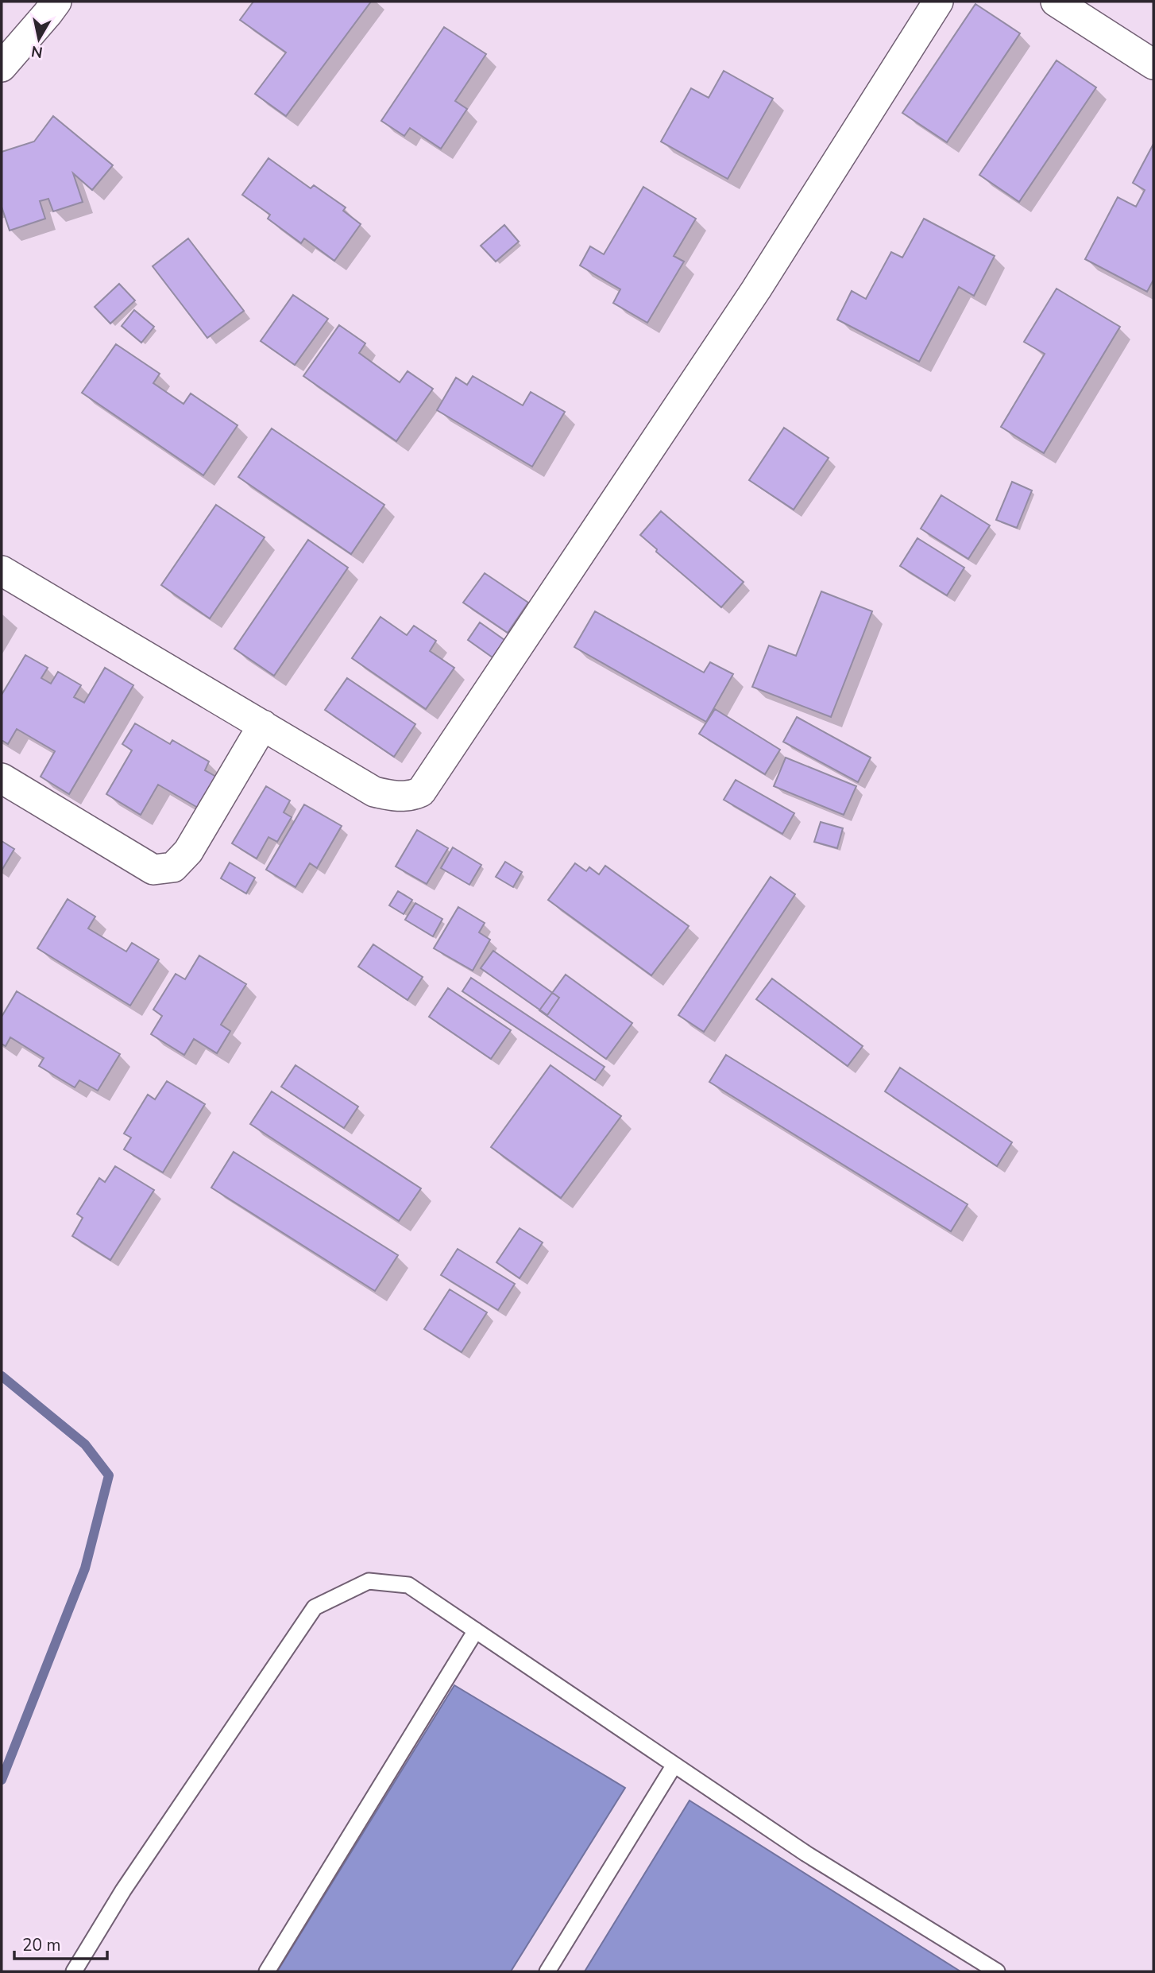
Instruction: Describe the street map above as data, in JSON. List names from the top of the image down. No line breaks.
{"scale_bar":"20 m","north":"bottom"}
